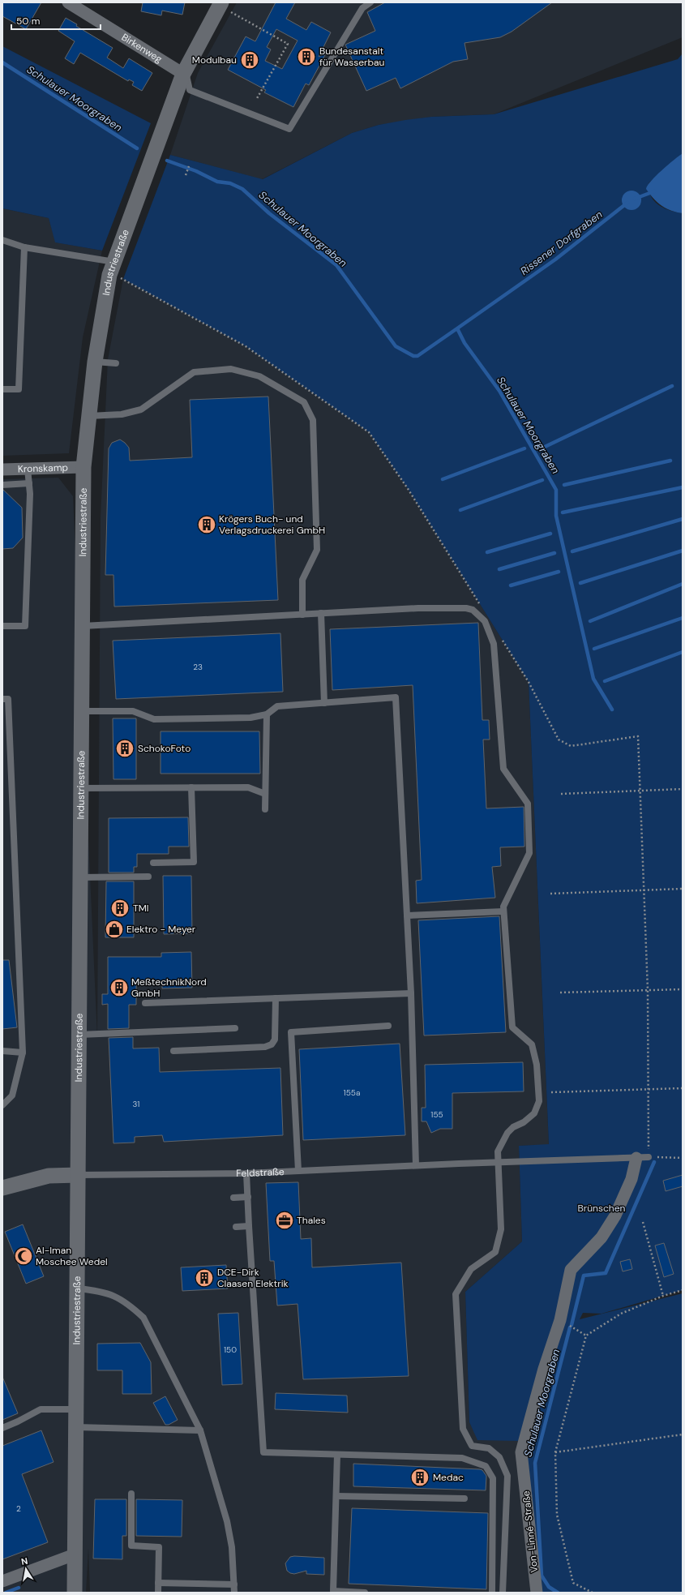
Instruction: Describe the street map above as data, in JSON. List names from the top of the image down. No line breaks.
{"streets":{"street":["Birkenweg","Industriestraße","Kronskamp","Feldstraße","Von-Linné-Straße"]},"crossings":[["Birkenweg","Industriestraße"],["Industriestraße","Kronskamp"],["Industriestraße","Feldstraße"],["Feldstraße","Von-Linné-Straße"]],"water":["Schulauer Moorgraben","Rissener Dorfgraben"],"parks":["Brünschen"],"places":{"building":["Bundesanstalt für Wasserbau","Modulbau","Krögers Buch- und Verlagsdruckerei GmbH","SchokoFoto","TMI","MeßtechnikNord GmbH","DCE-Dirk Claasen Elektrik","Medac"],"shop":["Elektro - Meyer"],"office":["Thales"],"mosque":["Al-Iman Moschee Wedel"]},"house_numbers":["23","155a","31","155","150","2"],"scale_bar":"50 m","north":"top"}
